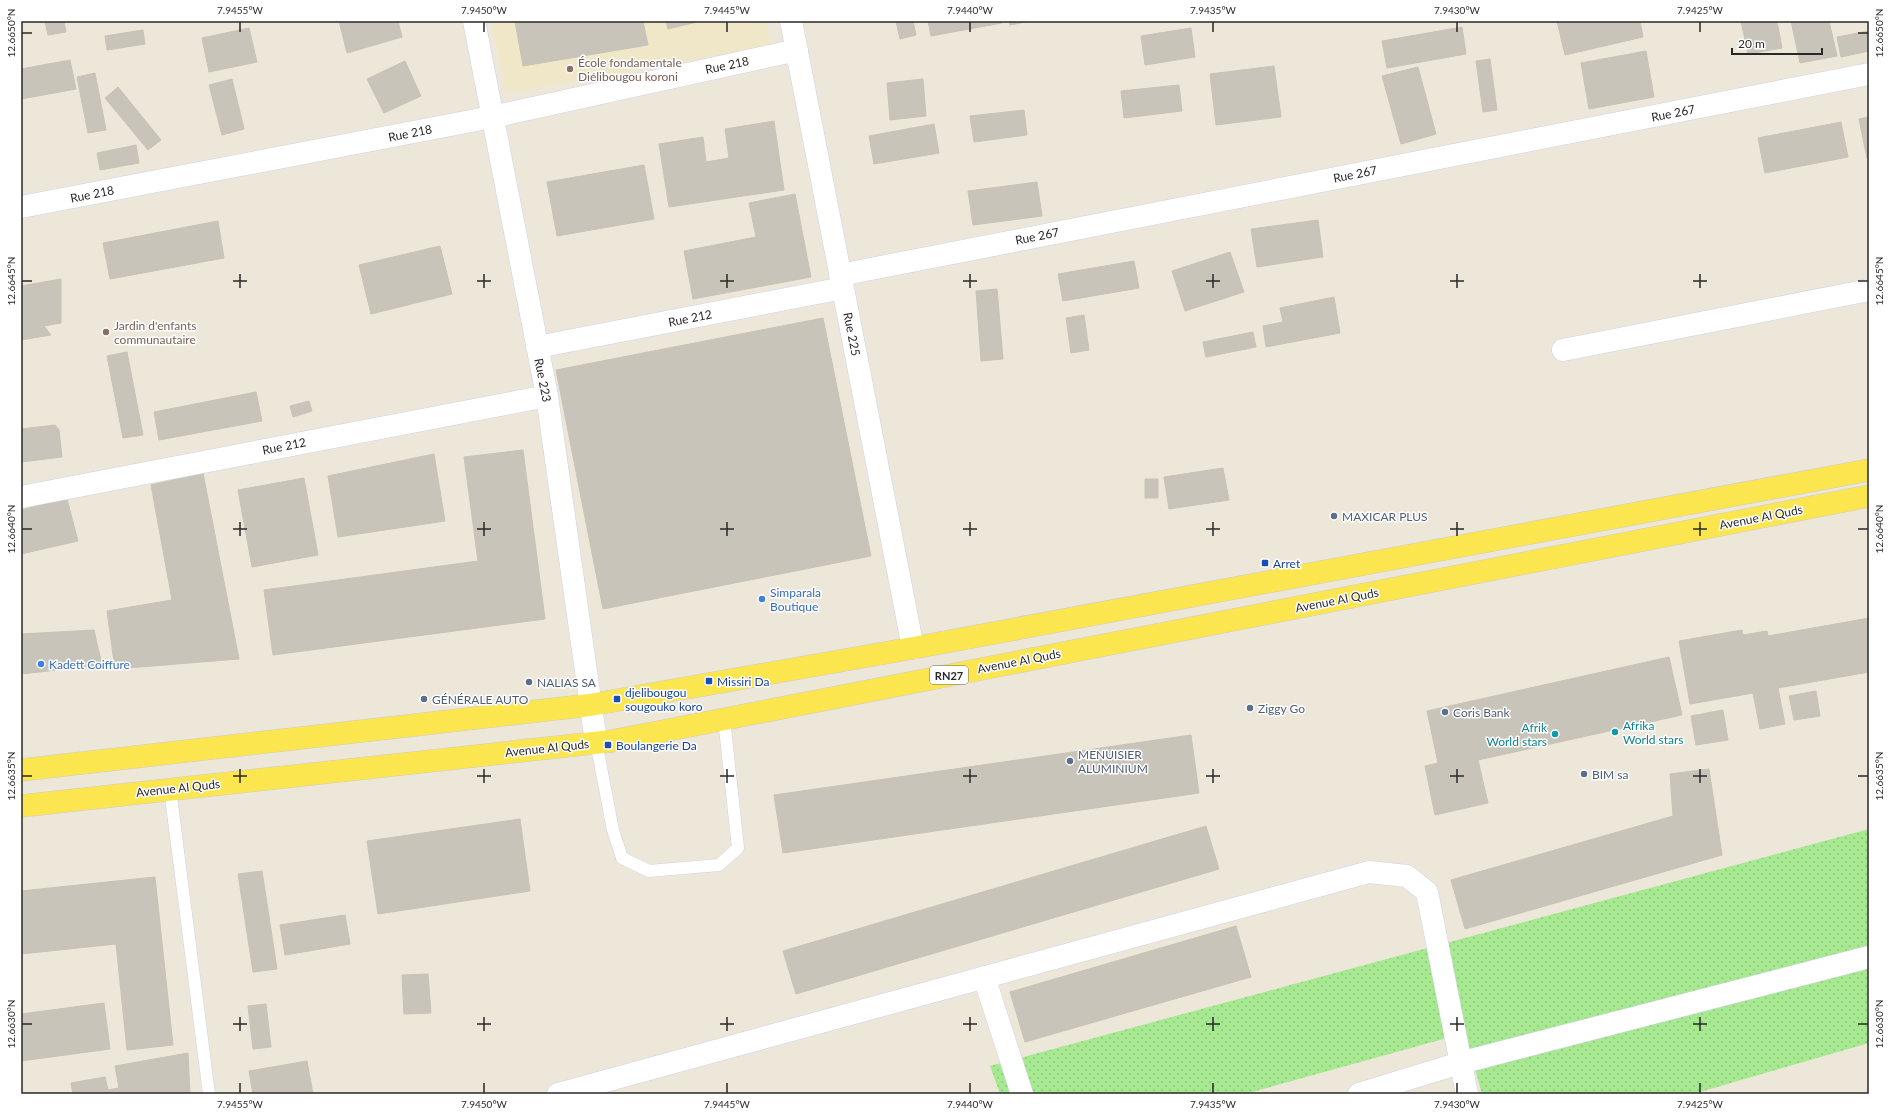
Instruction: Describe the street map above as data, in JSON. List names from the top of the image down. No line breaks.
{"streets":{"main road":["Avenue Al Quds","RN27"],"street":["Rue 218","Rue 267","Rue 212","Rue 225","Rue 223"]},"crossings":[["Rue 218","Rue 225"],["Rue 218","Rue 223"],["Rue 267","Rue 212"],["Rue 267","Rue 225"],["Rue 212","Rue 225"],["Rue 212","Rue 223"],["Rue 223","Avenue Al Quds"]],"places":{"other":["École fondamentale Diélibougou koroni","Jardin d'enfants communautaire","MAXICAR PLUS","Simparala Boutique","Kadett Coiffure","NALIAS SA","GÉNÉRALE AUTO","Ziggy Go","Coris Bank","Afrika World stars","Afrik World stars","MENUISIER ALUMINIUM","BIM sa"],"transit":["Arret","Missiri Da","djelibougou sougouko koro","Boulangerie Da"]},"scale_bar":"20 m","coordinates":["7.9455°W","7.9450°W","7.9445°W","7.9440°W","7.9435°W","7.9430°W","7.9425°W","12.6650°N","12.6645°N","12.6640°N","12.6635°N","12.6630°N"]}
